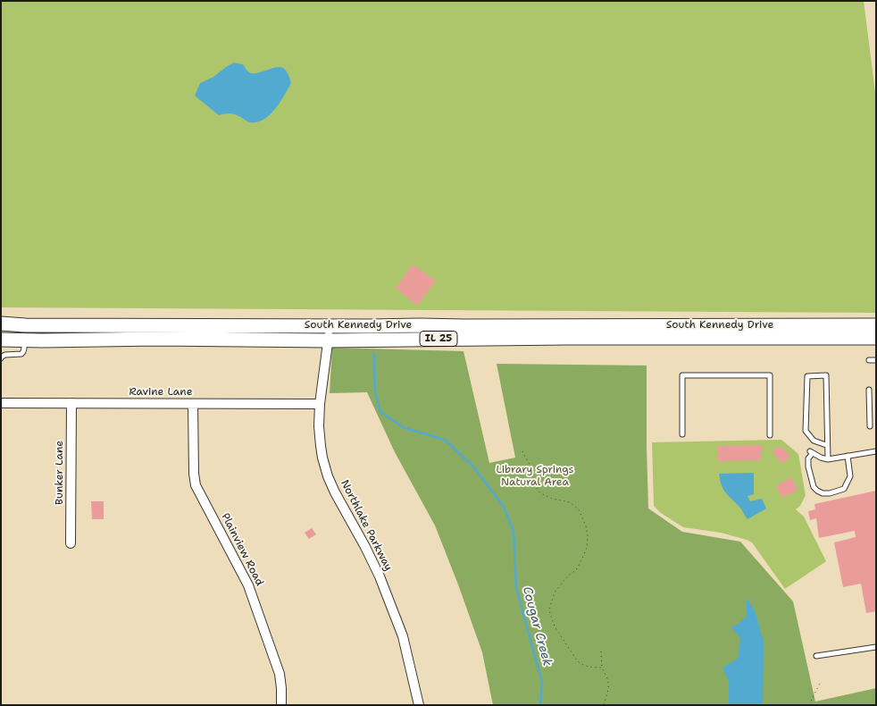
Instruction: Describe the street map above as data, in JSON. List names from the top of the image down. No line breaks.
{"streets":{"main road":["South Kennedy Drive","IL 25"],"street":["Ravine Lane","Bunker Lane","Northlake Parkway","Plainview Road"]},"crossings":[["South Kennedy Drive","Northlake Parkway"],["Ravine Lane","Bunker Lane"],["Ravine Lane","Northlake Parkway"],["Ravine Lane","Plainview Road"]],"water":["Cougar Creek"],"parks":["Library Springs Natural Area"]}
